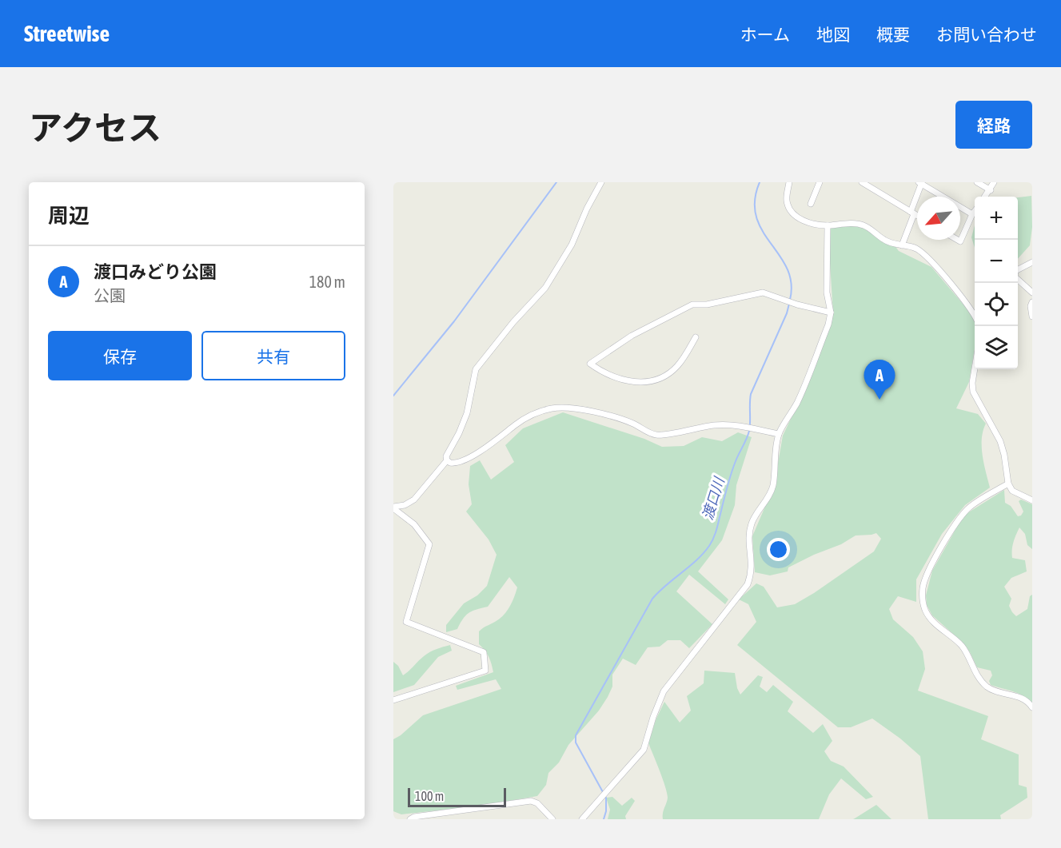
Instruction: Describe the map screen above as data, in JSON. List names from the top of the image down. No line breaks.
{"water":["渡口川"],"scale_bar":"100 m","north":"bottom left","page":{"header":"Streetwise","nav":["ホーム","地図","概要","お問い合わせ"],"title":"アクセス","buttons":["経路",["保存","共有"]],"heading":"周辺","map_buttons":["+","−"],"list":[{"mark":"A","name":"渡口みどり公園","note":"公園","value":"180 m"}],"pins":"A","scale":"100 m"}}
